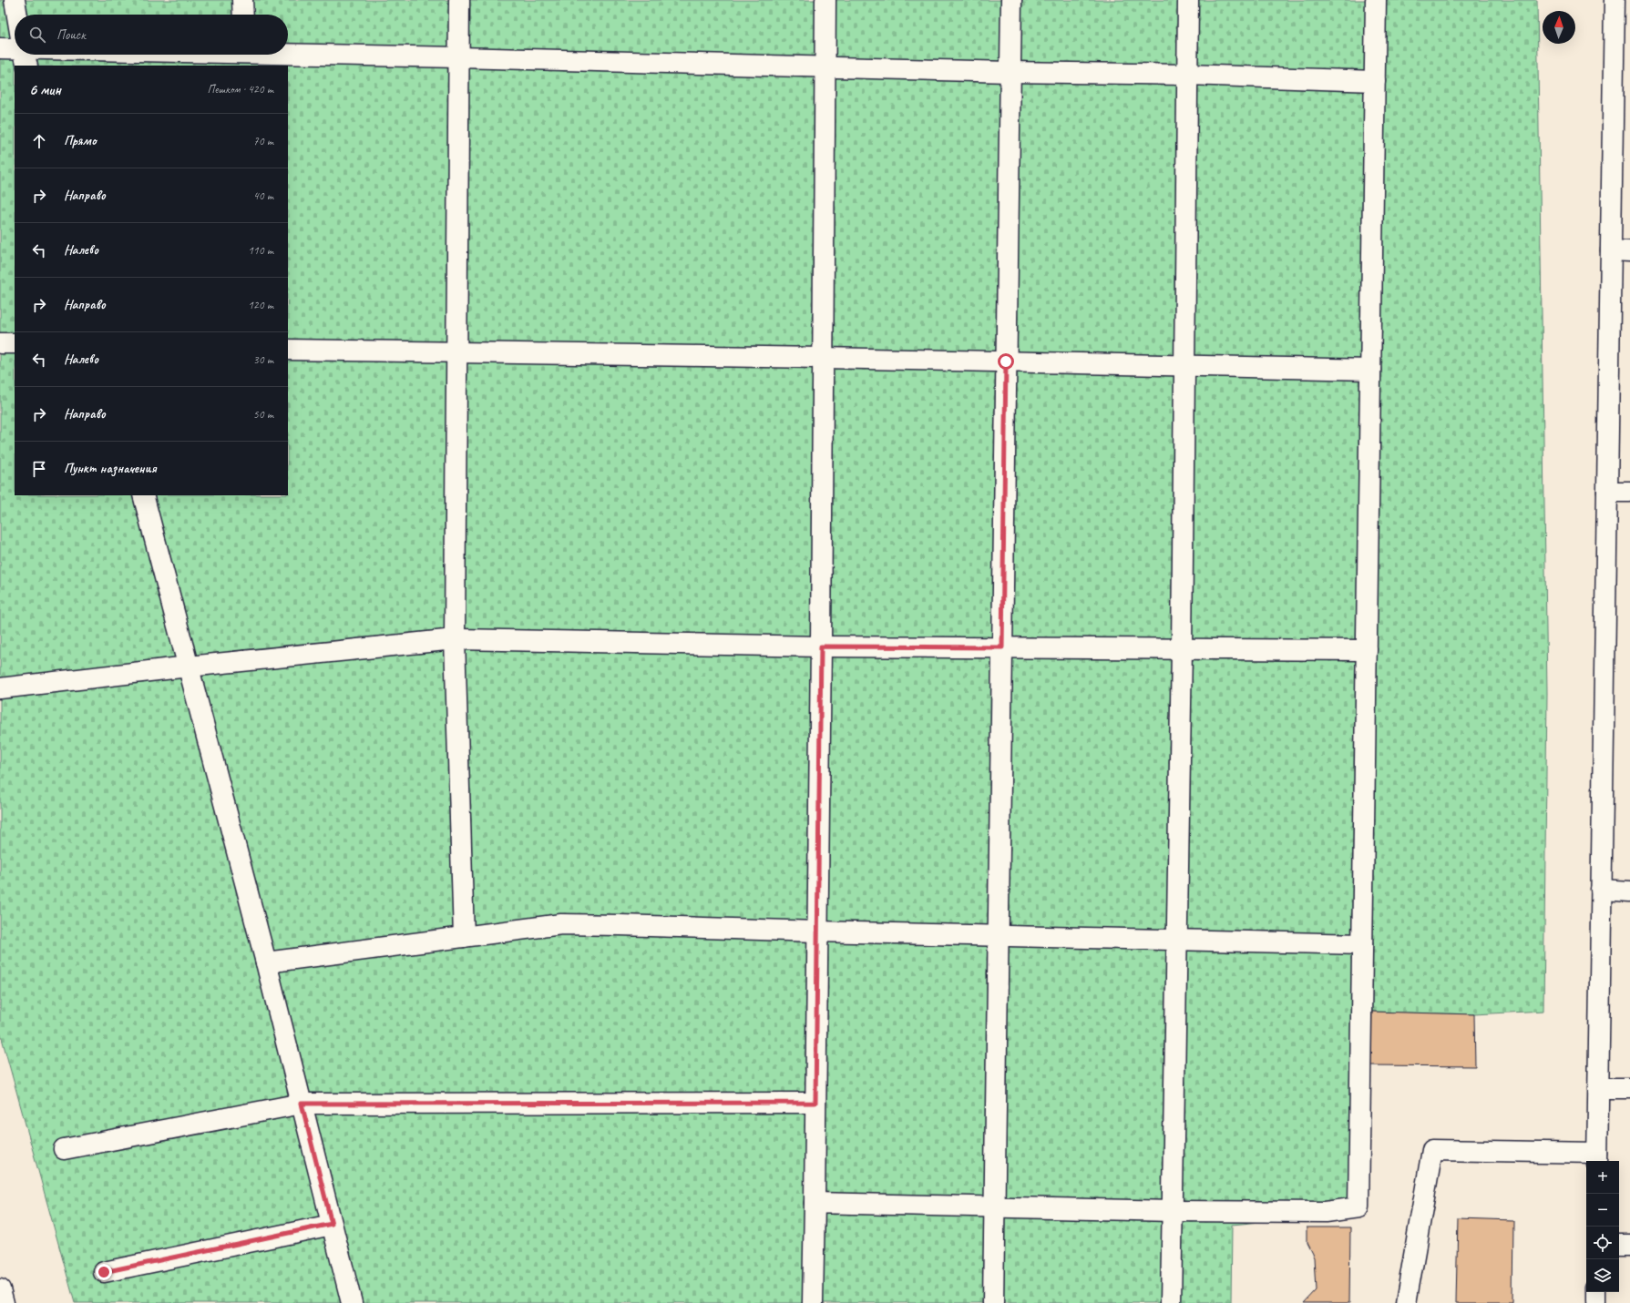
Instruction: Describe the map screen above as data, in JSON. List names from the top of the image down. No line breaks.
{"north":"top","page":{"search":"Поиск","heading":["6 мин","Пешком · 420 m"],"list":[["Прямо","70 m"],["Направо","40 m"],["Налево","110 m"],["Направо","120 m"],["Налево","30 m"],["Направо","50 m"],"Пункт назначения"],"map_buttons":["+","−"]}}
